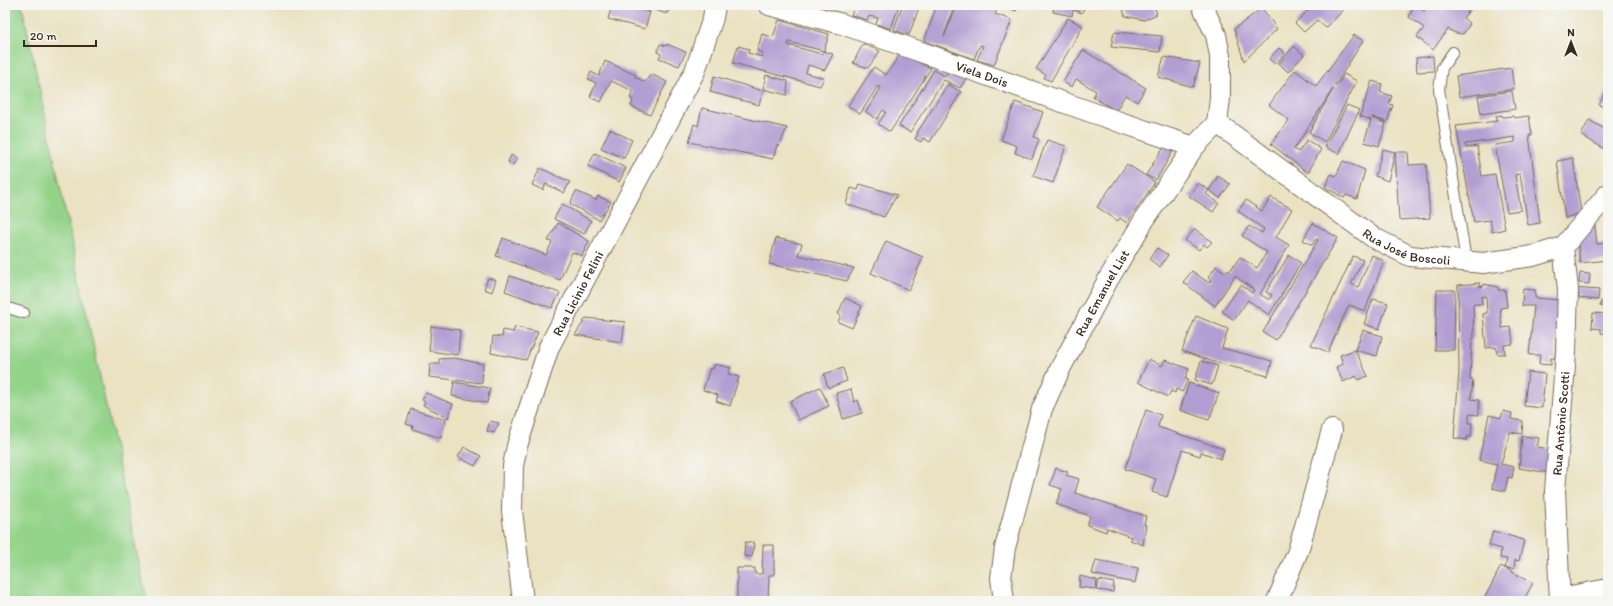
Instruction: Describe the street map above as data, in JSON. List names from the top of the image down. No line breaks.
{"streets":{"street":["Viela Dois","Rua José Boscoli","Rua Emanuel List","Rua Licinio Felini","Rua Antônio Scotti"]},"crossings":[["Viela Dois","Rua Emanuel List"],["Rua José Boscoli","Rua Emanuel List"],["Rua José Boscoli","Rua Antônio Scotti"]],"scale_bar":"20 m","north":"top"}
